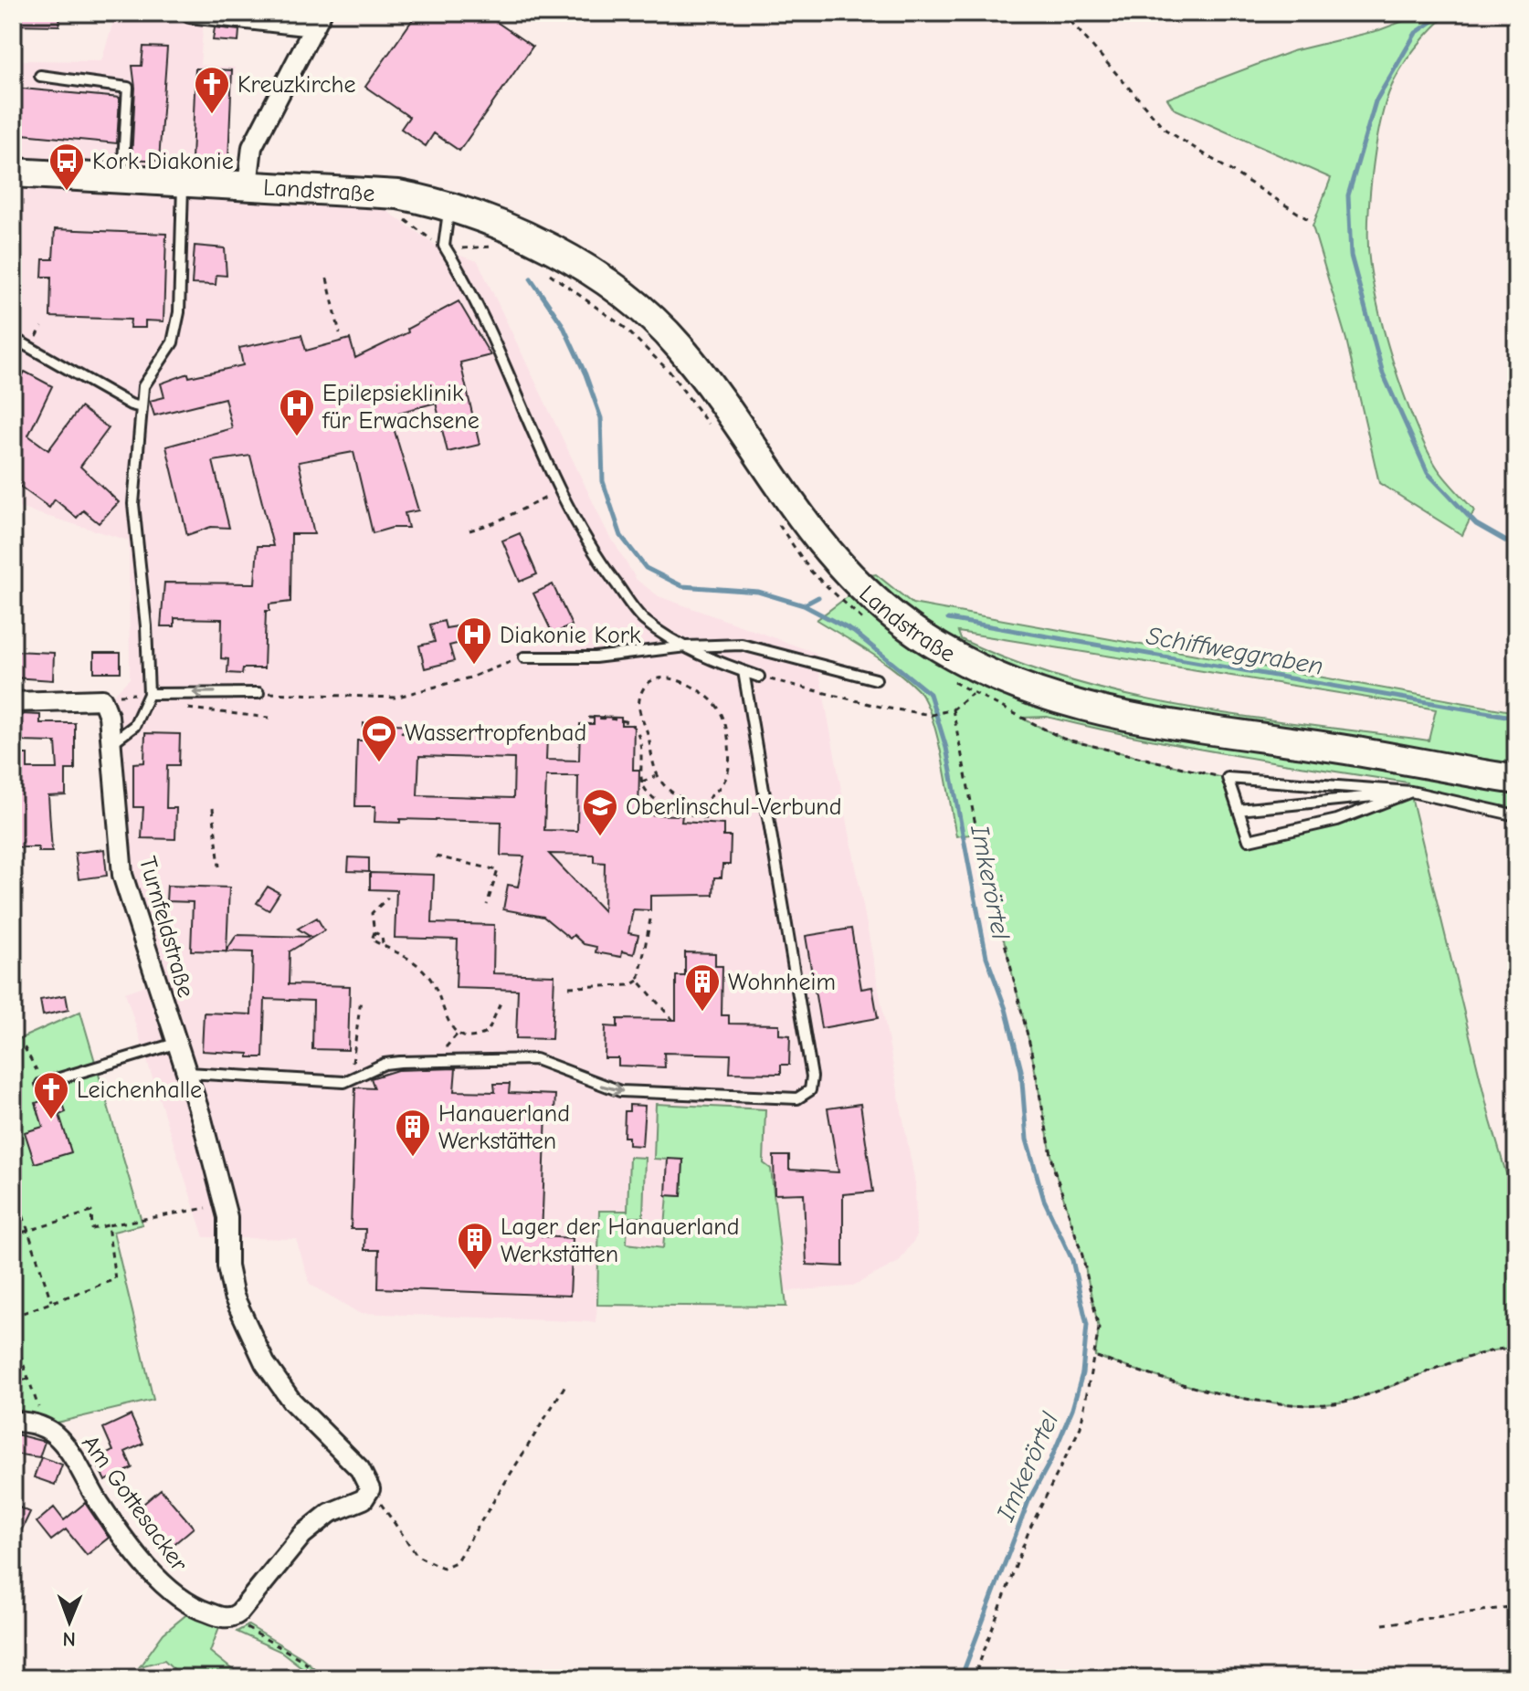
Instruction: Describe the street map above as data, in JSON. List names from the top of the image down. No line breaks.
{"streets":{"main road":["Landstraße"],"street":["Turnfeldstraße","Am Gottesacker"]},"water":["Schiffweggraben","Imkerörtel"],"places":{"church":["Kreuzkirche","Leichenhalle"],"bus stop":["Kork Diakonie"],"hospital":["Epilepsieklinik für Erwachsene","Diakonie Kork"],"sports":["Wassertropfenbad"],"school or university":["Oberlinschul-Verbund"],"building":["Wohnheim","Hanauerland Werkstätten","Lager der Hanauerland Werkstätten"]},"north":"bottom"}
